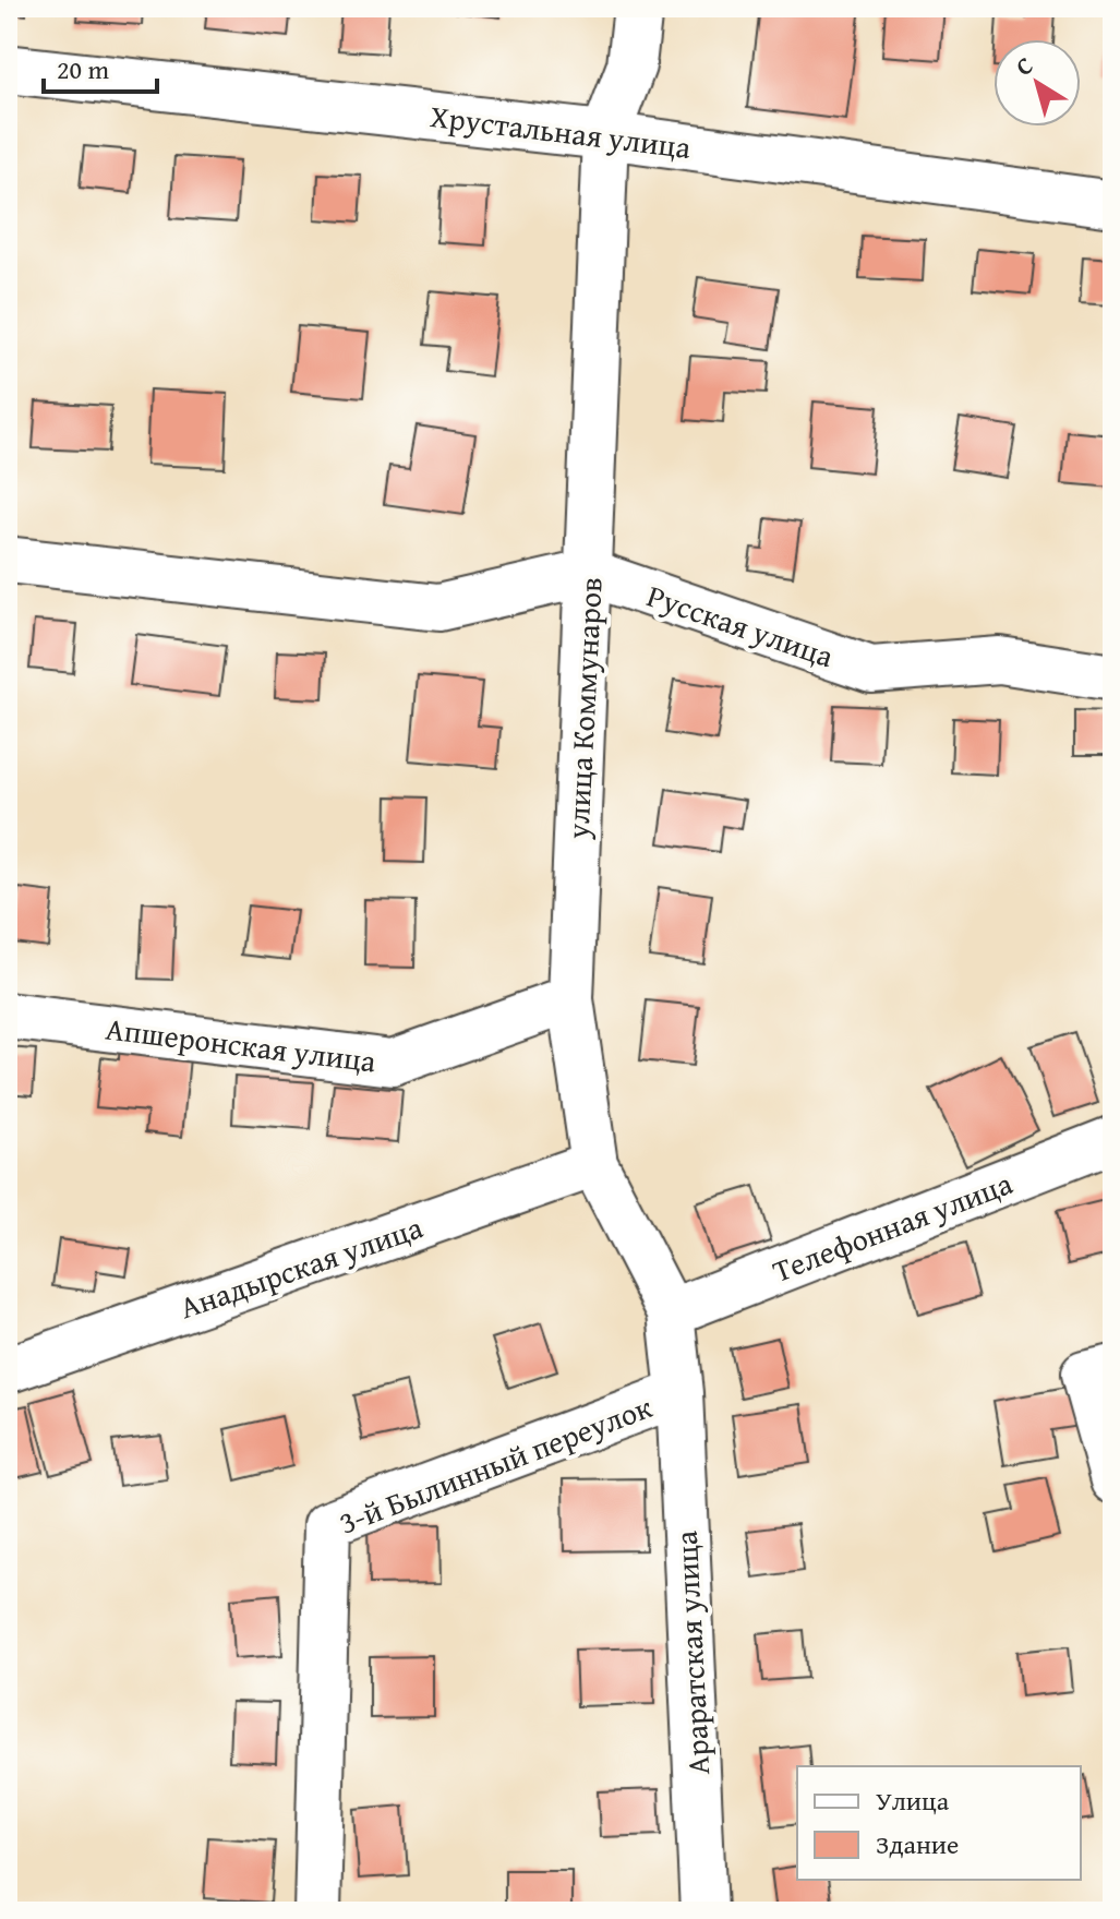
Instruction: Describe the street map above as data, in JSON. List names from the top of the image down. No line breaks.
{"streets":{"street":["Хрустальная улица","Русская улица","улица Коммунаров","Апшеронская улица","Телефонная улица","Анадырская улица","3-й Былинный переулок","Араратская улица"]},"crossings":[["Хрустальная улица","улица Коммунаров"],["Русская улица","улица Коммунаров"],["улица Коммунаров","Апшеронская улица"],["улица Коммунаров","Телефонная улица"],["улица Коммунаров","Анадырская улица"],["улица Коммунаров","3-й Былинный переулок"],["улица Коммунаров","Араратская улица"],["3-й Былинный переулок","Араратская улица"]],"legend":["Улица","Здание"],"scale_bar":"20 m","north":"top left"}
